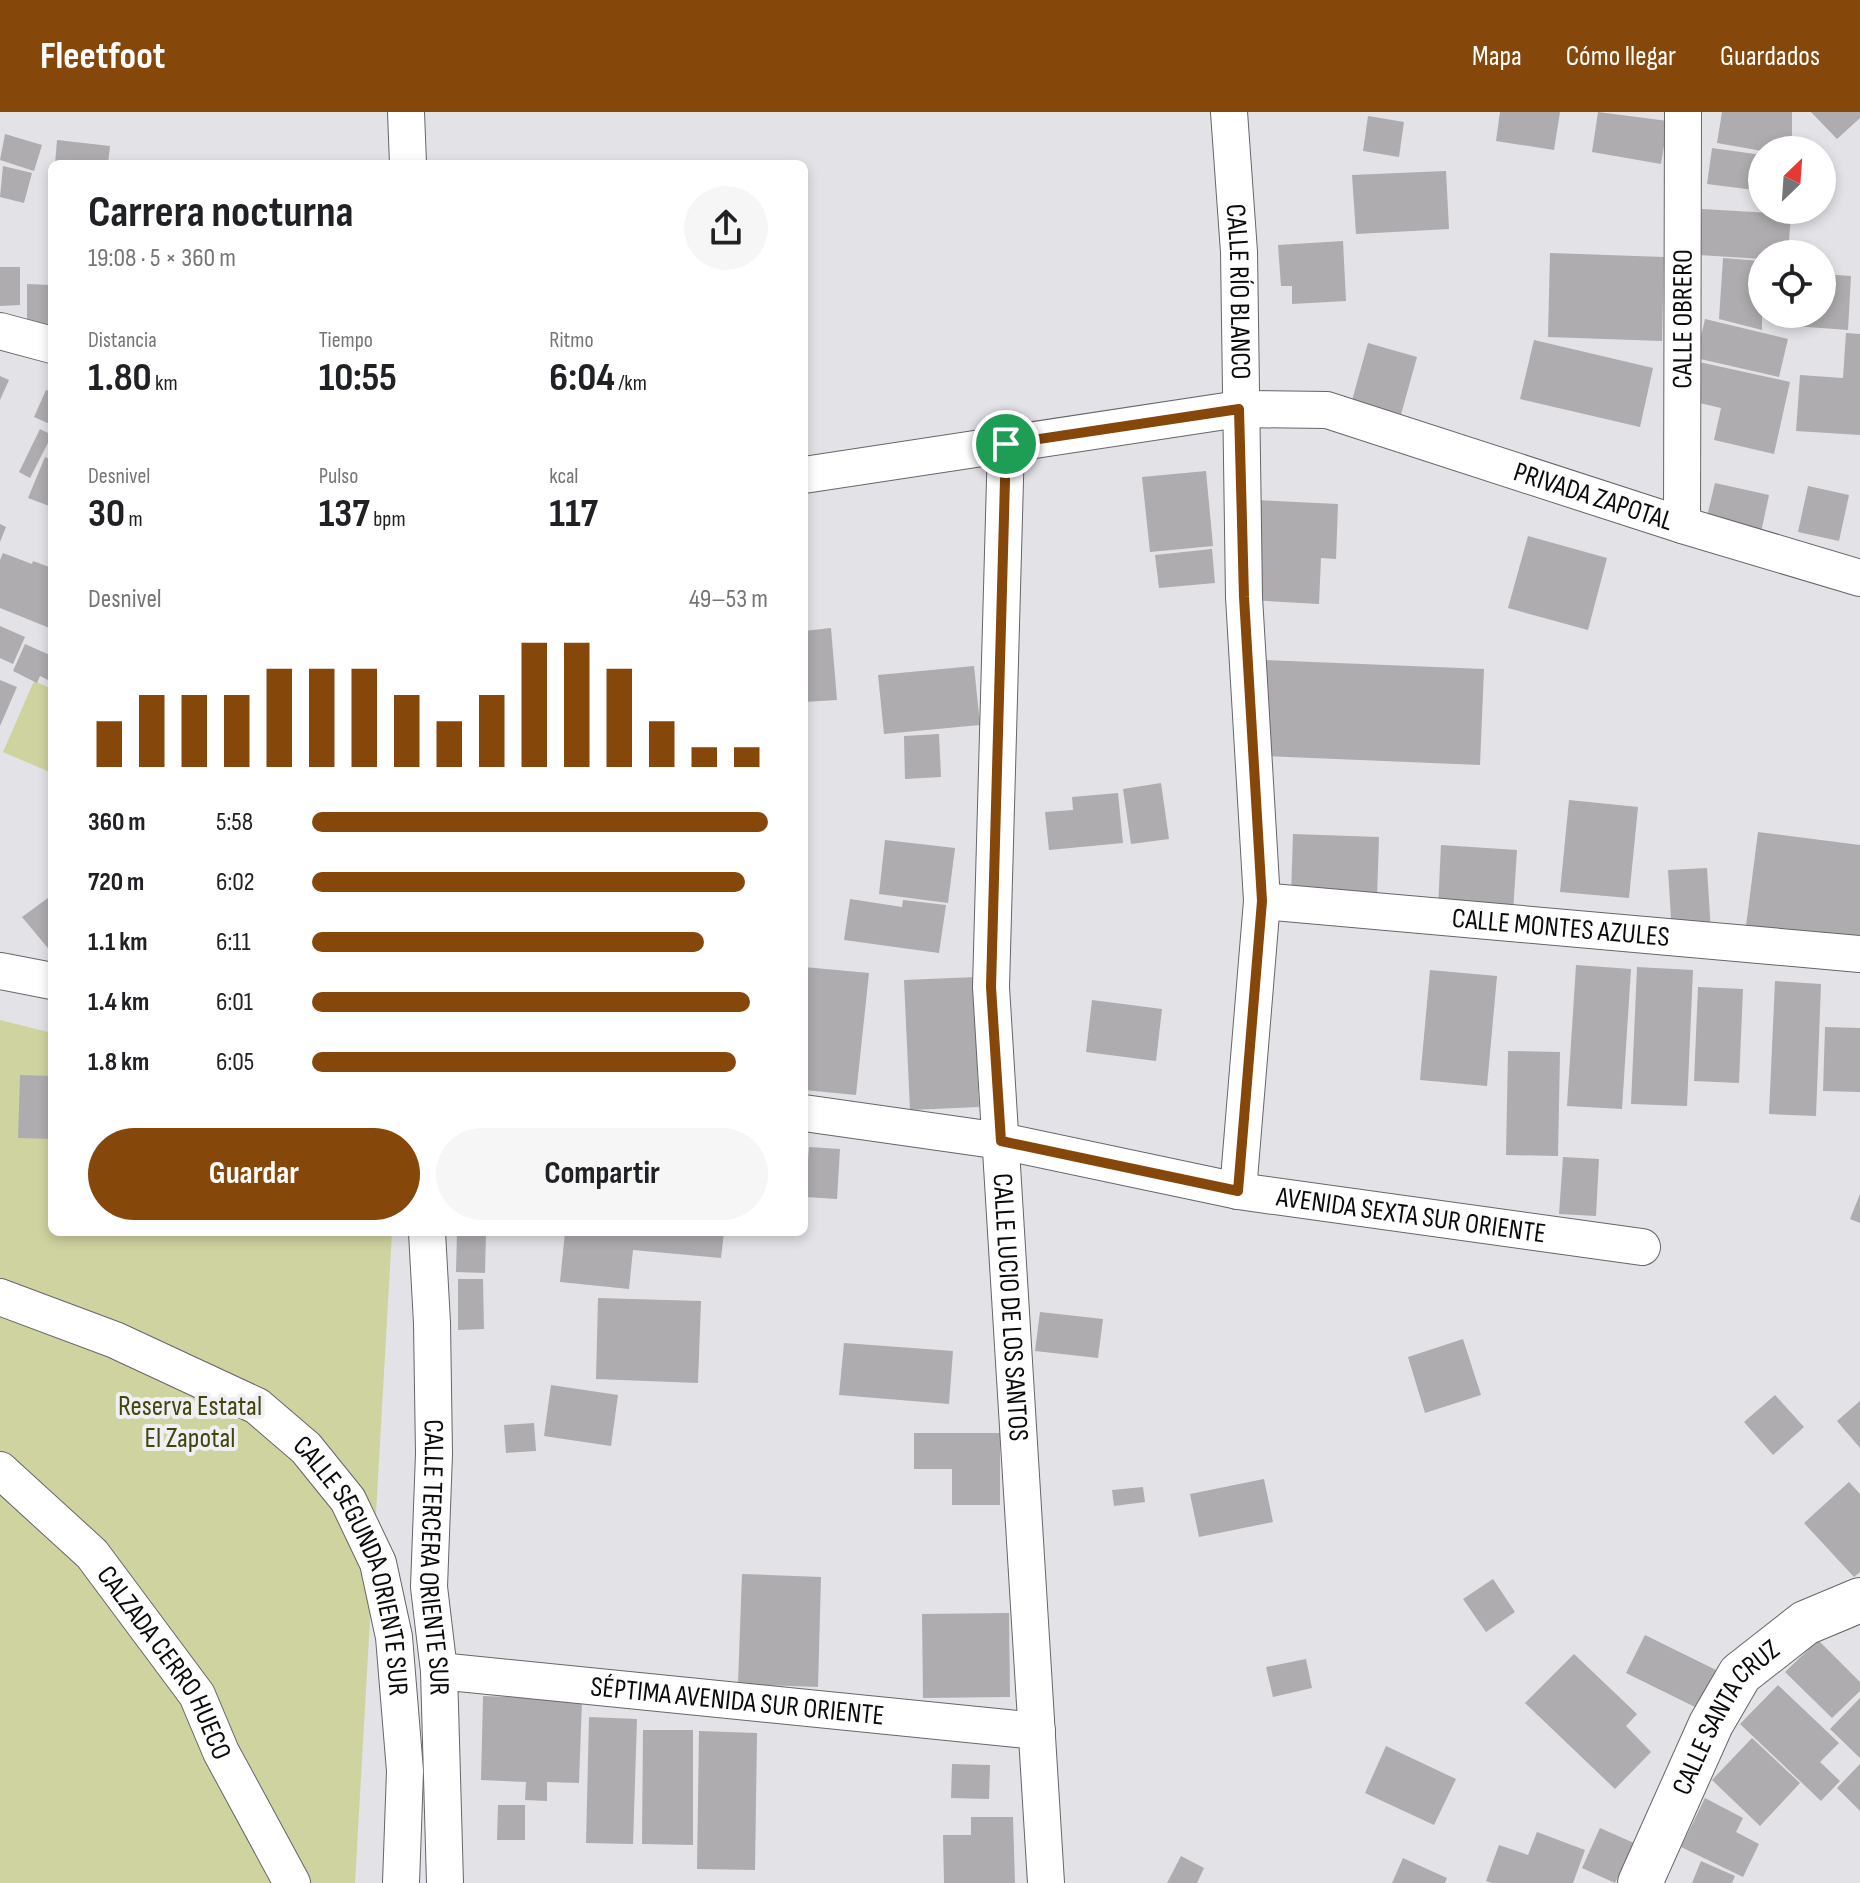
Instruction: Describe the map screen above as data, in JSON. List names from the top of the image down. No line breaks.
{"streets":{"street":["CALLE RÍO BLANCO","CALLE OBRERO","PRIVADA ZAPOTAL","CALLE MONTES AZULES","AVENIDA SEXTA SUR ORIENTE","CALLE LUCIO DE LOS SANTOS","CALLE TERCERA ORIENTE SUR","CALLE SEGUNDA ORIENTE SUR","CALZADA CERRO HUECO","SÉPTIMA AVENIDA SUR ORIENTE","CALLE SANTA CRUZ"]},"crossings":[["CALLE RÍO BLANCO","PRIVADA ZAPOTAL"],["CALLE RÍO BLANCO","CALLE MONTES AZULES"],["CALLE RÍO BLANCO","AVENIDA SEXTA SUR ORIENTE"],["CALLE OBRERO","PRIVADA ZAPOTAL"],["PRIVADA ZAPOTAL","CALLE LUCIO DE LOS SANTOS"],["AVENIDA SEXTA SUR ORIENTE","CALLE LUCIO DE LOS SANTOS"],["CALLE LUCIO DE LOS SANTOS","SÉPTIMA AVENIDA SUR ORIENTE"],["CALLE TERCERA ORIENTE SUR","SÉPTIMA AVENIDA SUR ORIENTE"]],"parks":["Reserva Estatal El Zapotal"],"north":"top right","page":{"header":"Fleetfoot","nav":["Mapa","Cómo llegar","Guardados"],"heading":["Carrera nocturna","19:08 · 5 × 360 m"],"stats":[["Distancia","1.80 km"],["Tiempo","10:55"],["Ritmo","6:04 /km"],["Desnivel","30 m"],["Pulso","137 bpm"],["kcal","117"]],"chart":["Desnivel","49–53 m"],"list":[{"name":"360 m","note":"5:58"},{"name":"720 m","note":"6:02"},{"name":"1.1 km","note":"6:11"},{"name":"1.4 km","note":"6:01"},{"name":"1.8 km","note":"6:05"}],"buttons":["Guardar","Compartir"]}}
